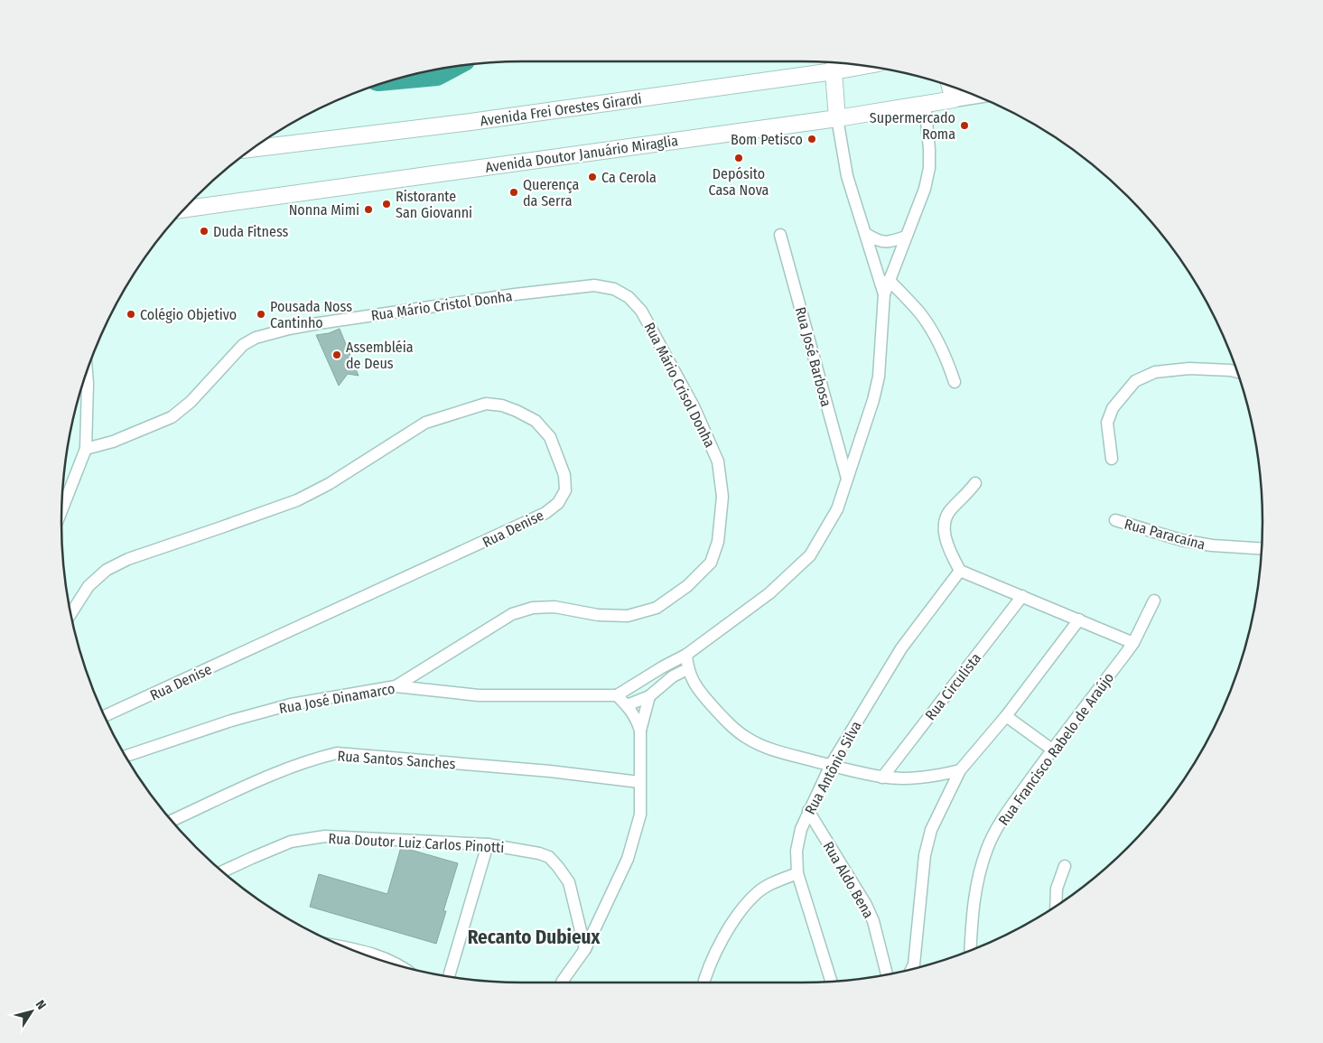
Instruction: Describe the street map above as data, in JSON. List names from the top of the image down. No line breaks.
{"streets":{"main road":["Avenida Frei Orestes Girardi","Avenida Doutor Januário Miraglia"],"street":["Rua Mário Cristol Donha","Rua José Barbosa","Rua Mário Crisol Donha","Rua Denise","Rua Paracaína","Rua Circulista","Rua José Dinamarco","Rua Francisco Rabelo de Araújo","Rua Santos Sanches","Rua Antônio Silva","Rua Doutor Luiz Carlos Pinotti","Rua Aldo Bena"]},"crossings":[["Rua Mário Cristol Donha","Rua Mário Crisol Donha"],["Rua Mário Crisol Donha","Rua José Dinamarco"],["Rua Antônio Silva","Rua Aldo Bena"]],"districts":["Recanto Dubieux"],"places":["Supermercado Roma","Bom Petisco","Depósito Casa Nova","Ca Cerola","Querença da Serra","Ristorante San Giovanni","Nonna Mimi","Duda Fitness","Colégio Objetivo","Pousada Noss Cantinho","Assembléia de Deus"],"north":"top right"}
